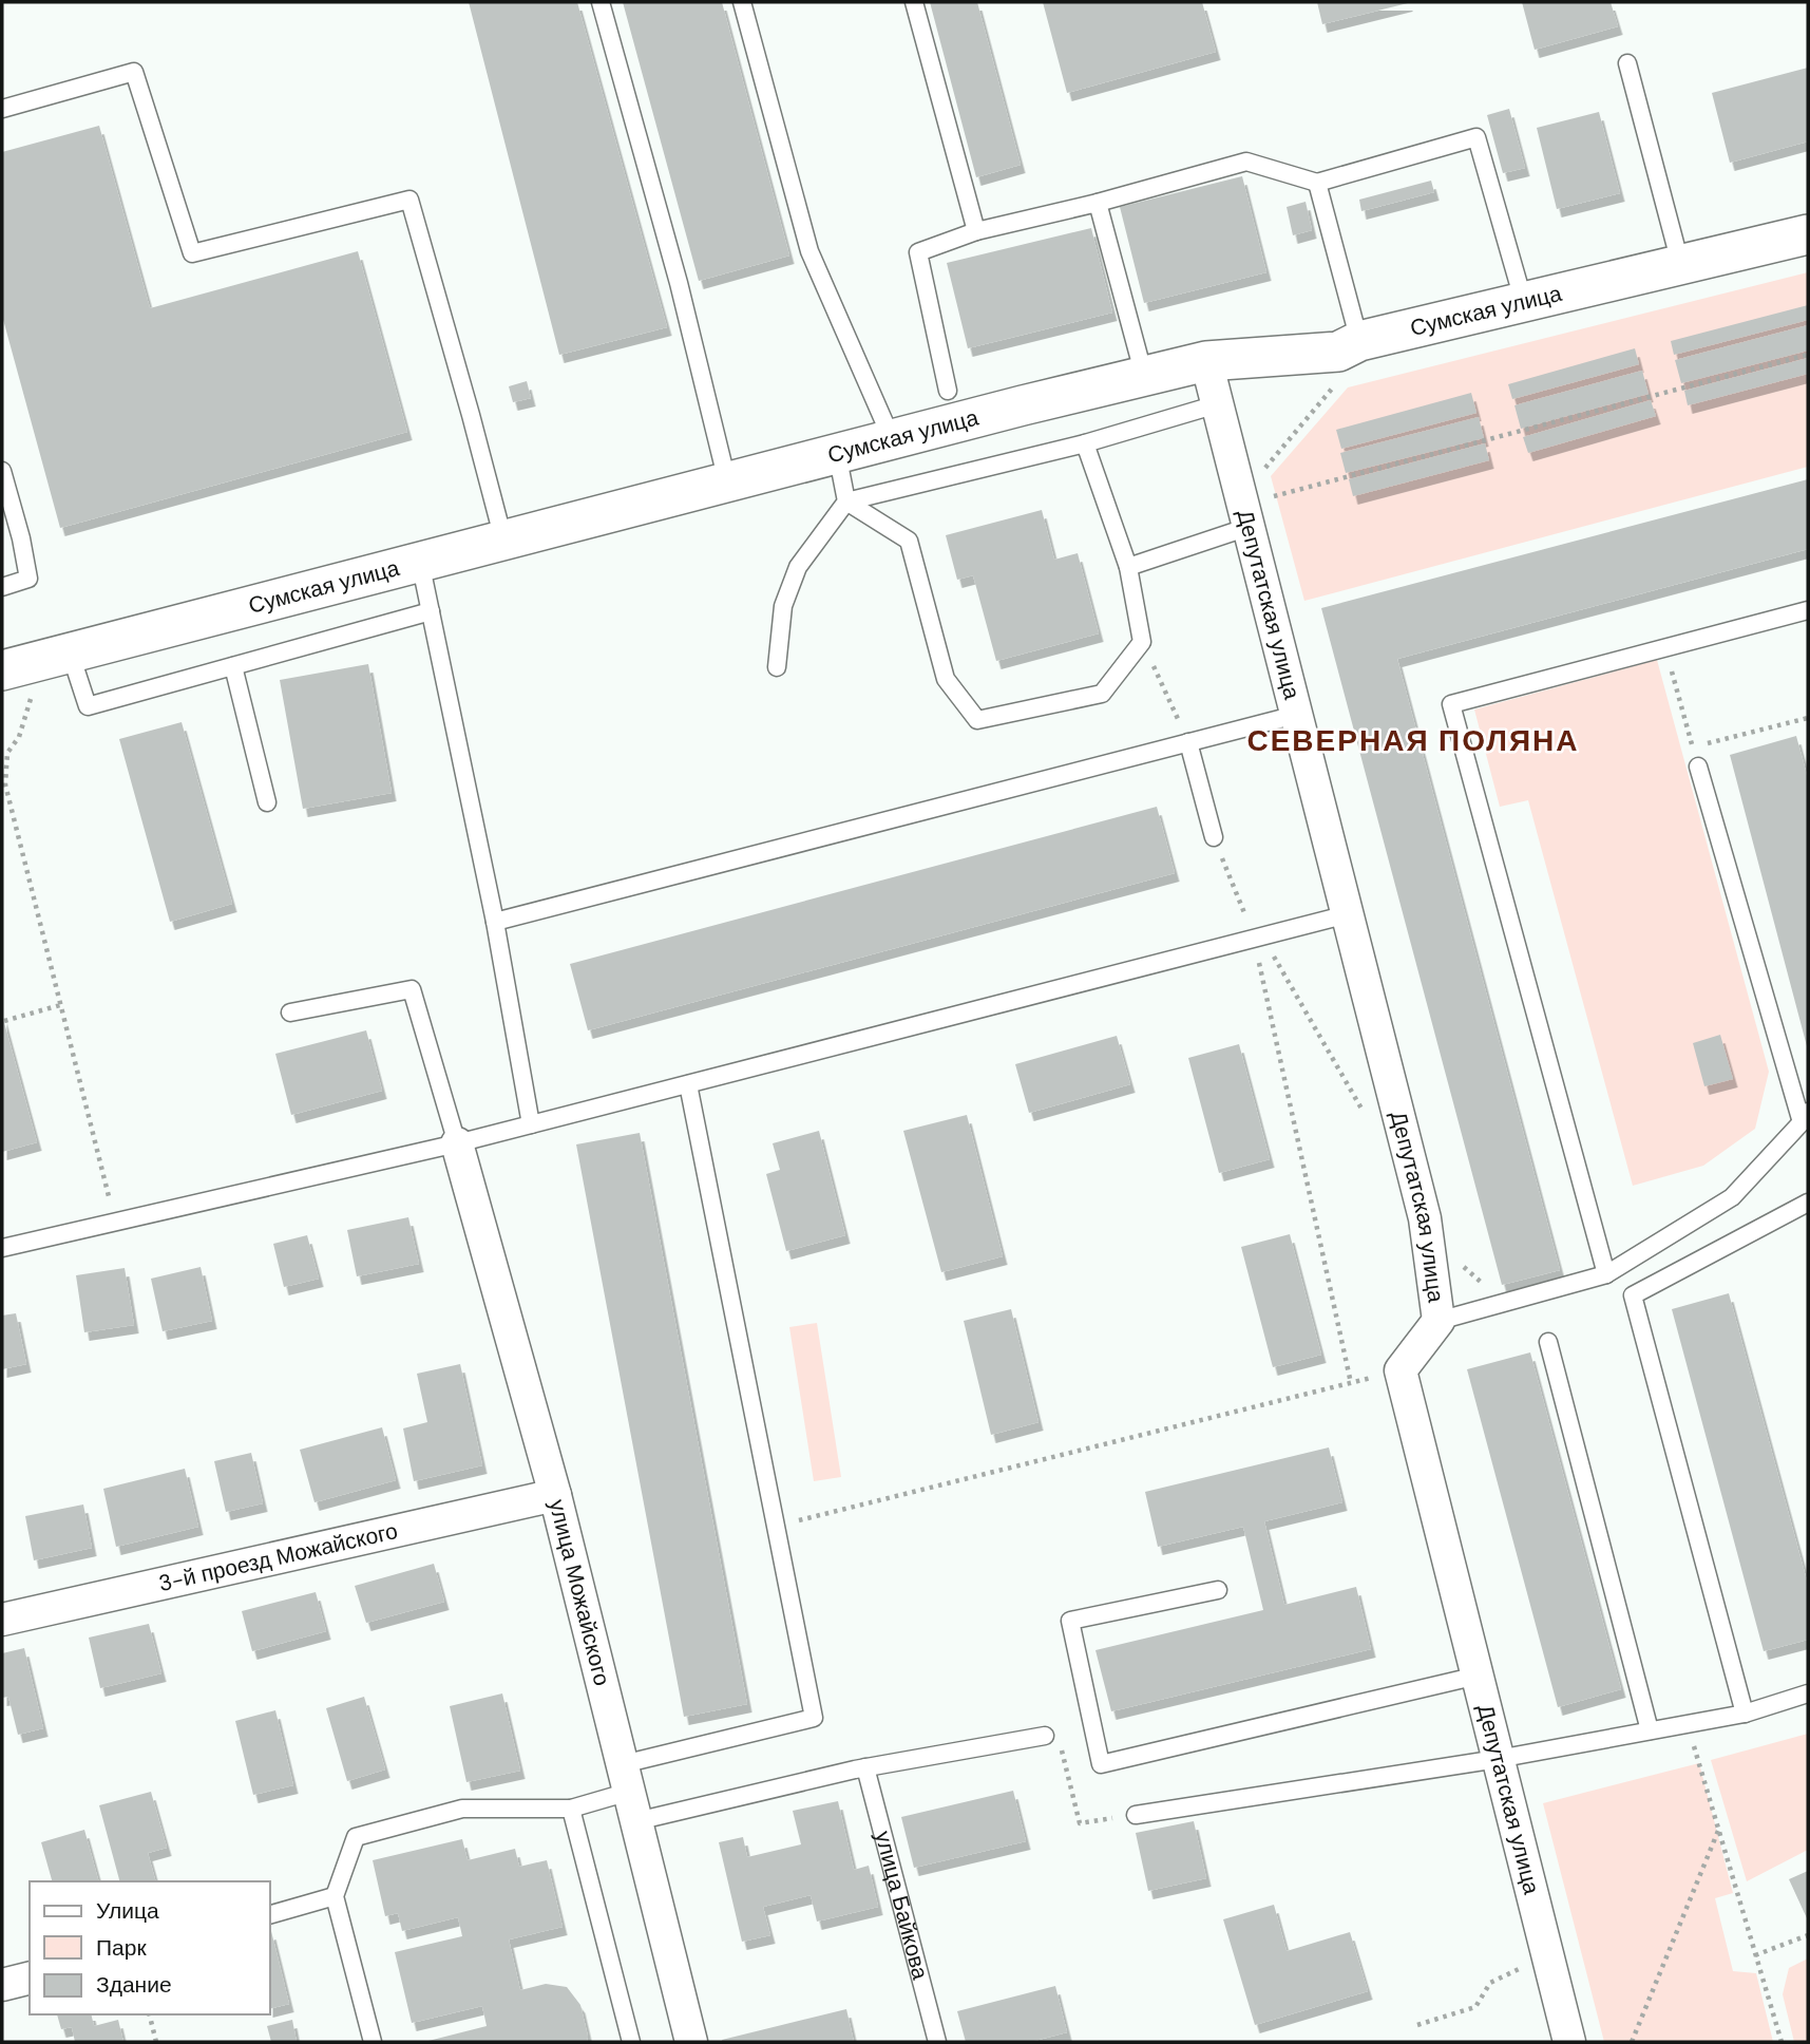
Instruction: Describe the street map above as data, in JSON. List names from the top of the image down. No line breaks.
{"streets":{"street":["Сумская улица","Депутатская улица","3-й проезд Можайского","улица Можайского"],"lane":["улица Байкова"]},"crossings":[["Сумская улица","Депутатская улица"],["3-й проезд Можайского","улица Можайского"]],"districts":["СЕВЕРНАЯ ПОЛЯНА"],"legend":["Улица","Парк","Здание"]}
